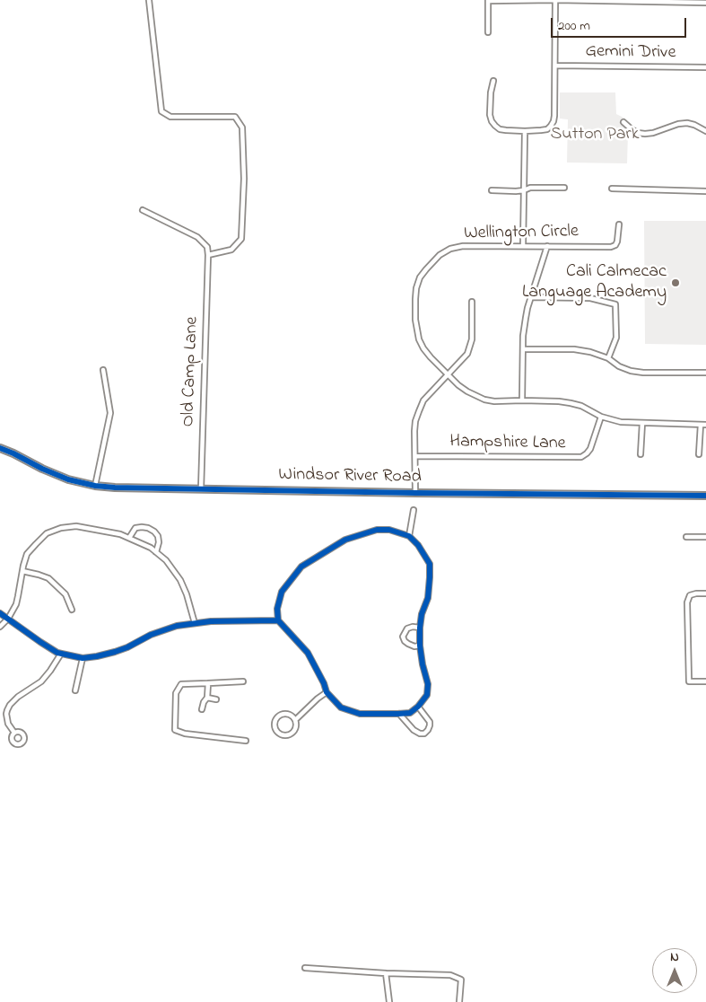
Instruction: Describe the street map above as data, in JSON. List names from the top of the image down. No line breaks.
{"streets":{"main road":["Windsor River Road"],"street":["Gemini Drive","Wellington Circle","Old Camp Lane","Hampshire Lane"]},"crossings":[["Wellington Circle","Hampshire Lane"],["Old Camp Lane","Windsor River Road"]],"parks":["Sutton Park"],"places":["Cali Calmecac Language Academy"],"scale_bar":"200 m","north":"top"}
